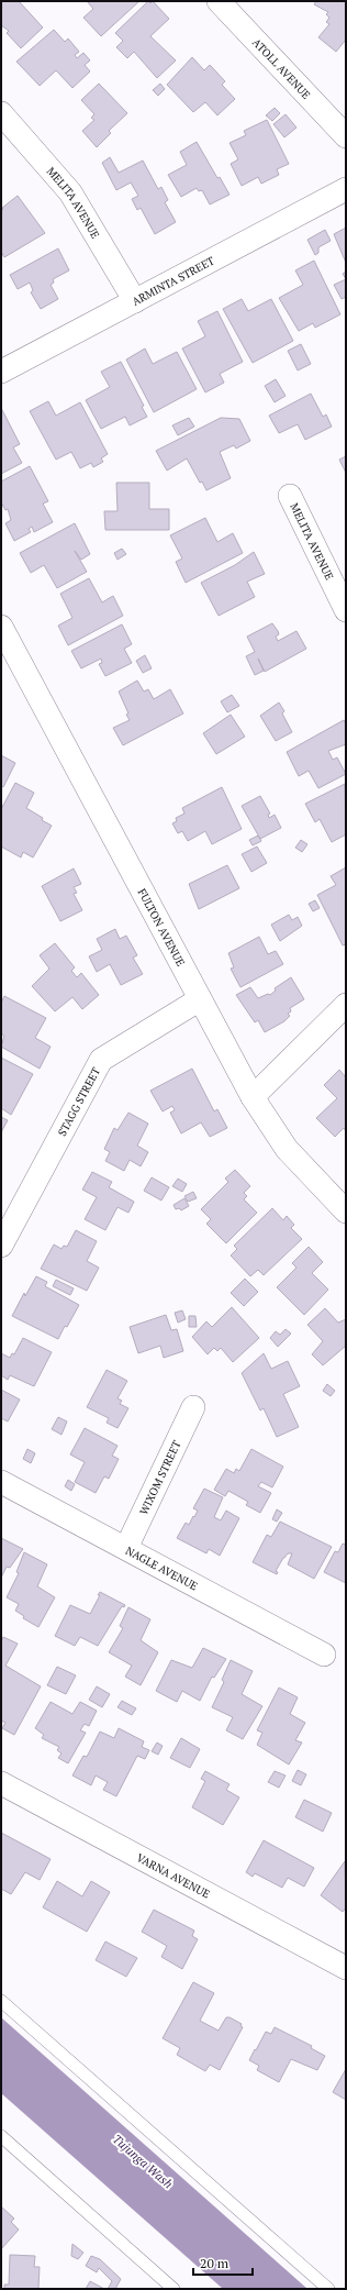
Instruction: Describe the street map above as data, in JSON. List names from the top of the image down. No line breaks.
{"streets":{"street":["ATOLL AVENUE","MELITA AVENUE","ARMINTA STREET","FULTON AVENUE","STAGG STREET","WIXOM STREET","NAGLE AVENUE","VARNA AVENUE"]},"crossings":[["MELITA AVENUE","ARMINTA STREET"],["FULTON AVENUE","STAGG STREET"],["WIXOM STREET","NAGLE AVENUE"]],"water":["Tujunga Wash"],"scale_bar":"20 m"}
